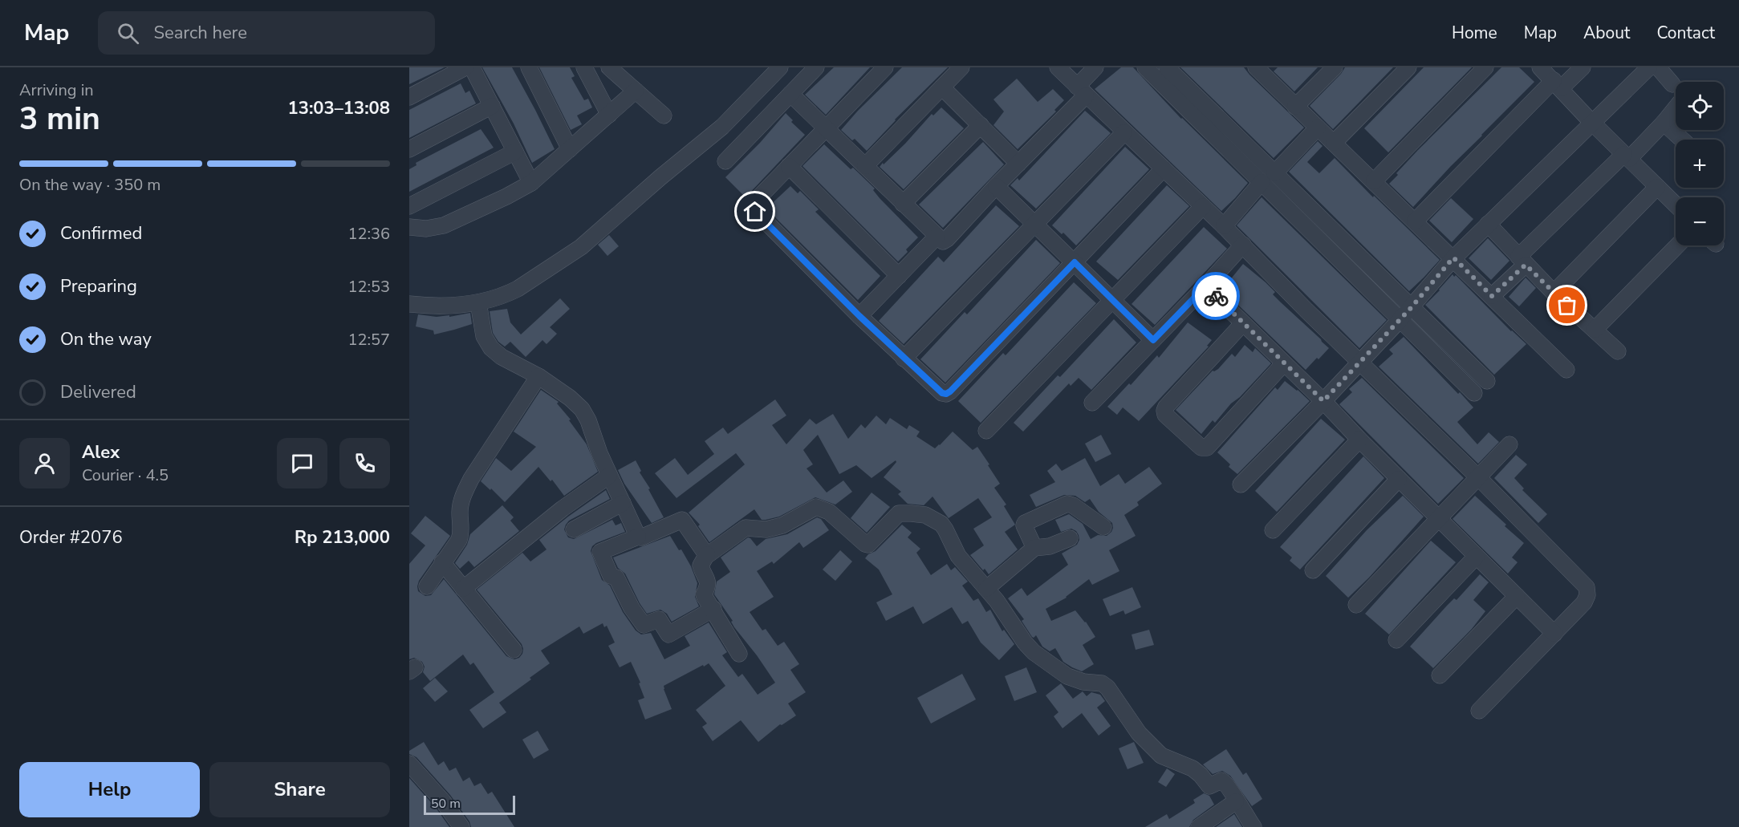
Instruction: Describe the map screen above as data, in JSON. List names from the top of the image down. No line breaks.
{"scale_bar":"50 m","page":{"header":"Map","search":"Search here","nav":["Home","Map","About","Contact"],"heading":["3 min","Arriving in","13:03–13:08"],"panel":["Alex","Courier · 4.5","Order #2076","Rp 213,000"],"map_buttons":["+","−"],"bar":"On the way · 350 m","list":[["Confirmed","12:36"],["Preparing","12:53"],["On the way","12:57"],"Delivered"],"buttons":["Help","Share"],"scale":"50 m"}}
